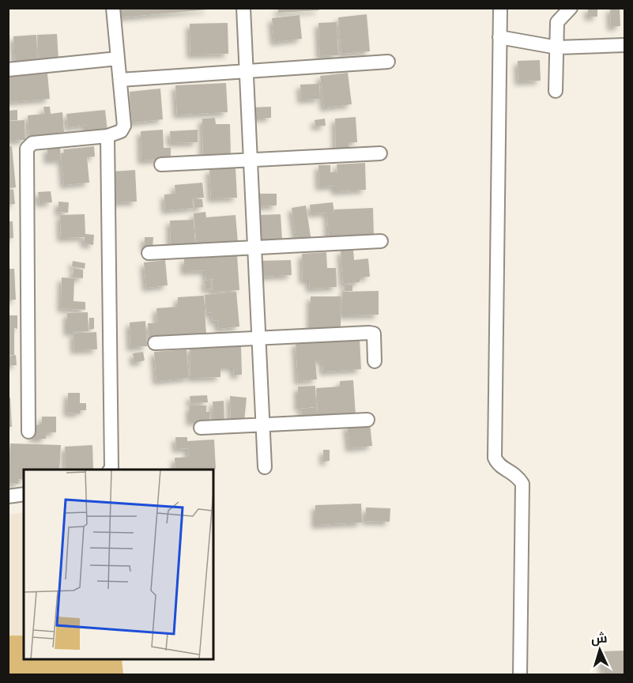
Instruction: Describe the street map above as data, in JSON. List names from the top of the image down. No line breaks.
{"north":"top"}
